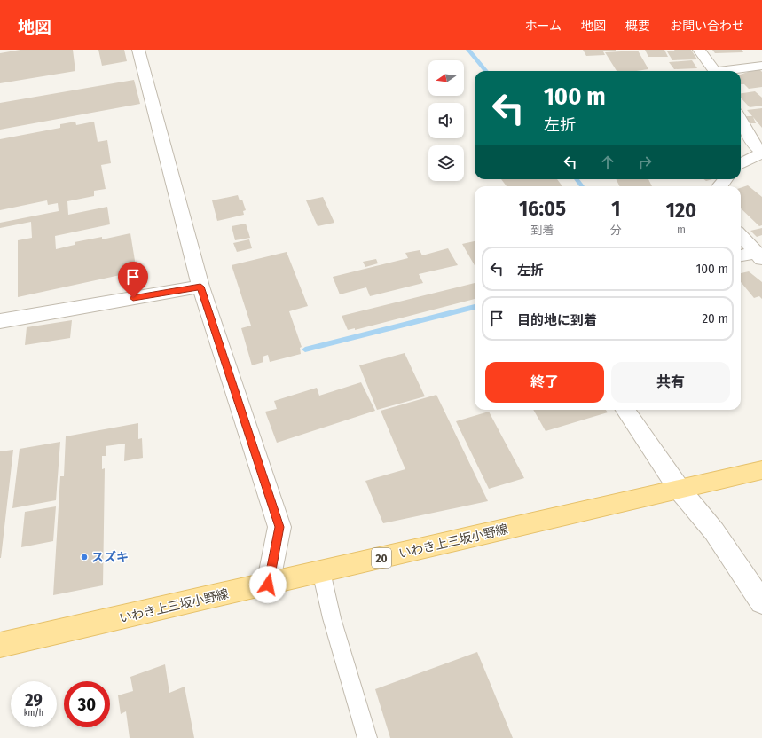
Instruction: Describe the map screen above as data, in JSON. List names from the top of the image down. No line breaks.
{"streets":{"main road":["いわき上三坂小野線","20"]},"places":["スズキ"],"north":"left","page":{"header":"地図","nav":["ホーム","地図","概要","お問い合わせ"],"turn":["100 m","左折"],"eta":["16:05","到着","1","分","120","m"],"list":[{"name":"左折","value":"100 m"},{"name":"目的地に到着","value":"20 m"}],"buttons":["終了","共有"],"speed":"29 km/h","limit":"30"}}
